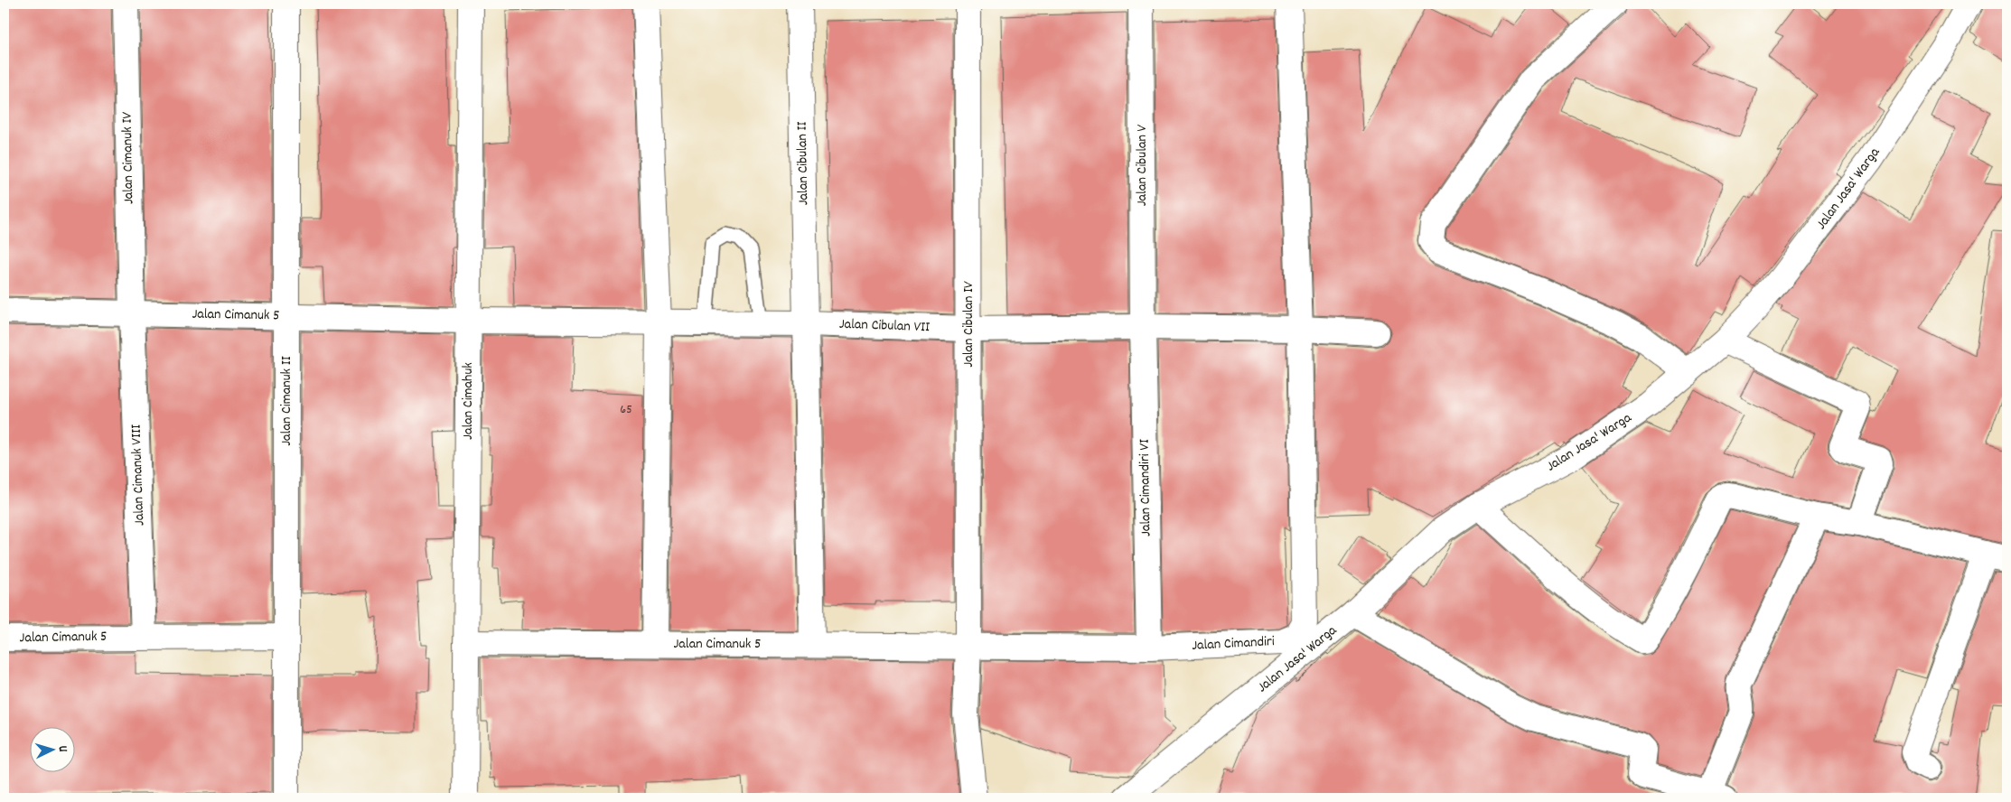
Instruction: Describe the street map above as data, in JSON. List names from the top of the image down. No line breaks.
{"streets":{"street":["Jalan Cimanuk IV","Jalan Cibulan II","Jalan Cibulan V","Jalan Jasa' Warga","Jalan Cimanuk 5","Jalan Cibulan IV","Jalan Cibulan VII","Jalan Cimanuk II","Jalan Cimahuk","Jalan Cimanuk VIII","Jalan Cimandiri VI","Jalan Cimandiri"]},"crossings":[["Jalan Cimanuk IV","Jalan Cimanuk 5"],["Jalan Cimanuk IV","Jalan Cimanuk VIII"],["Jalan Cibulan II","Jalan Cimanuk 5"],["Jalan Cibulan II","Jalan Cibulan VII"],["Jalan Cibulan V","Jalan Cibulan VII"],["Jalan Cibulan V","Jalan Cimandiri VI"],["Jalan Cimanuk 5","Jalan Cibulan IV"],["Jalan Cimanuk 5","Jalan Cibulan VII"],["Jalan Cimanuk 5","Jalan Cimanuk II"],["Jalan Cimanuk 5","Jalan Cimahuk"],["Jalan Cimanuk 5","Jalan Cimanuk VIII"],["Jalan Cimanuk 5","Jalan Cimandiri"],["Jalan Cibulan IV","Jalan Cibulan VII"],["Jalan Cibulan IV","Jalan Cimandiri"],["Jalan Cibulan VII","Jalan Cimahuk"],["Jalan Cibulan VII","Jalan Cimandiri VI"],["Jalan Cibulan VII","Jalan Cimandiri"],["Jalan Cimandiri VI","Jalan Cimandiri"]],"house_numbers":["65"],"north":"right"}
